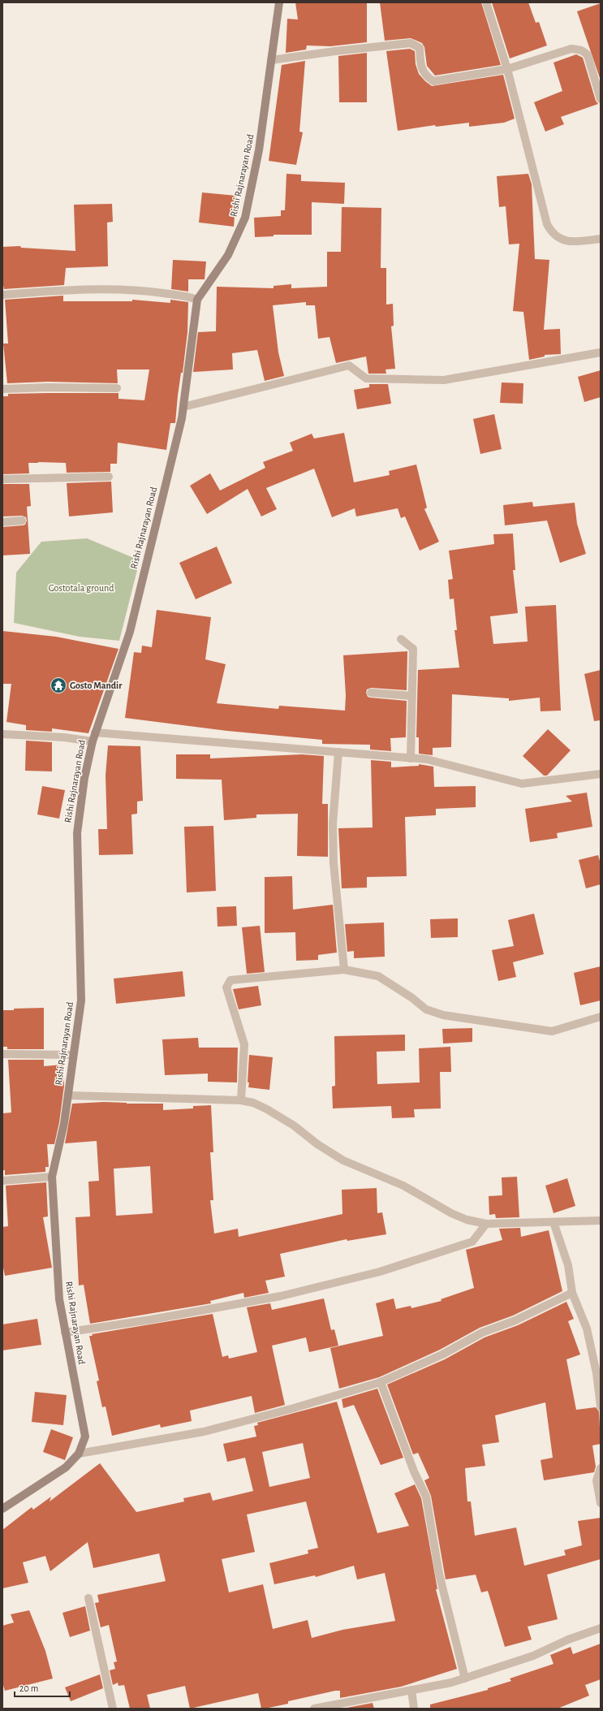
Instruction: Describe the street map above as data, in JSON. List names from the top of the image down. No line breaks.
{"streets":{"main road":["Rishi Rajnarayan Road"]},"parks":["Gostotala ground"],"places":{"temple":["Gosto Mandir"]},"scale_bar":"20 m"}
